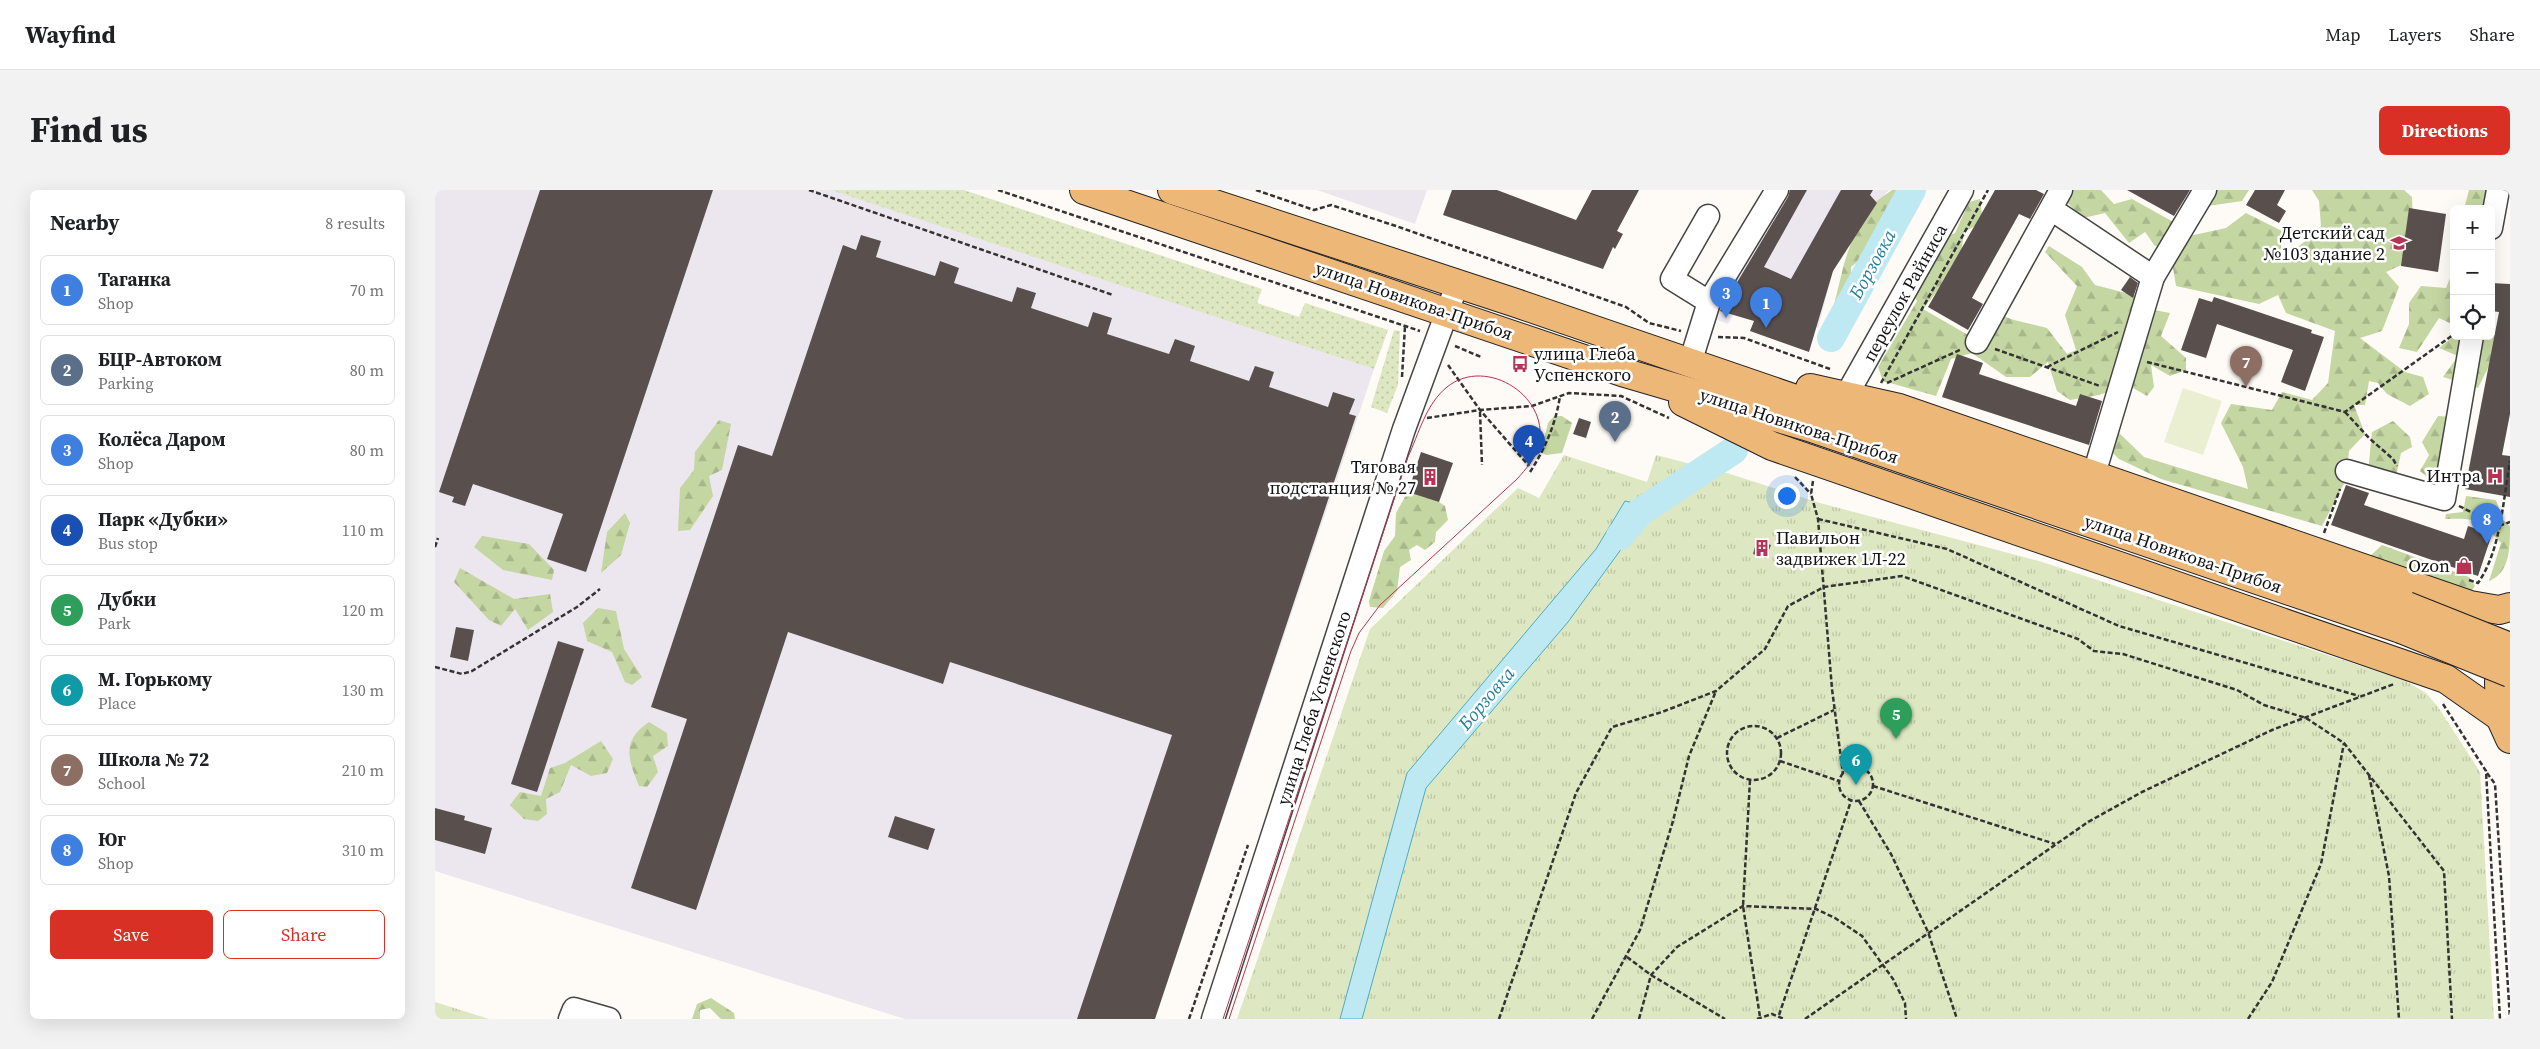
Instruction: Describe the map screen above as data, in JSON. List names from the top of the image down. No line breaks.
{"streets":{"main road":["улица Новикова-Прибоя"],"street":["переулок Райниса","улица Глеба Успенского"]},"crossings":[["улица Новикова-Прибоя","улица Глеба Успенского"]],"water":["Борзовка"],"places":{"school or university":["Детский сад №103 здание 2"],"bus stop":["улица Глеба Успенского"],"hospital":["Интра"],"building":["Тяговая подстанция № 27","Павильон задвижек 1Л-22"],"shop":["Ozon"]},"page":{"header":"Wayfind","nav":["Map","Layers","Share"],"title":"Find us","buttons":["Directions",["Save","Share"]],"heading":["Nearby","8 results"],"map_buttons":["+","−"],"list":[{"mark":"1","name":"Таганка","note":"Shop","value":"70 m"},{"mark":"2","name":"БЦР-Автоком","note":"Parking","value":"80 m"},{"mark":"3","name":"Колёса Даром","note":"Shop","value":"80 m"},{"mark":"4","name":"Парк «Дубки»","note":"Bus stop","value":"110 m"},{"mark":"5","name":"Дубки","note":"Park","value":"120 m"},{"mark":"6","name":"М. Горькому","note":"Place","value":"130 m"},{"mark":"7","name":"Школа № 72","note":"School","value":"210 m"},{"mark":"8","name":"Юг","note":"Shop","value":"310 m"}],"pins":["3","1","7","2","4","8","5","6"]}}
